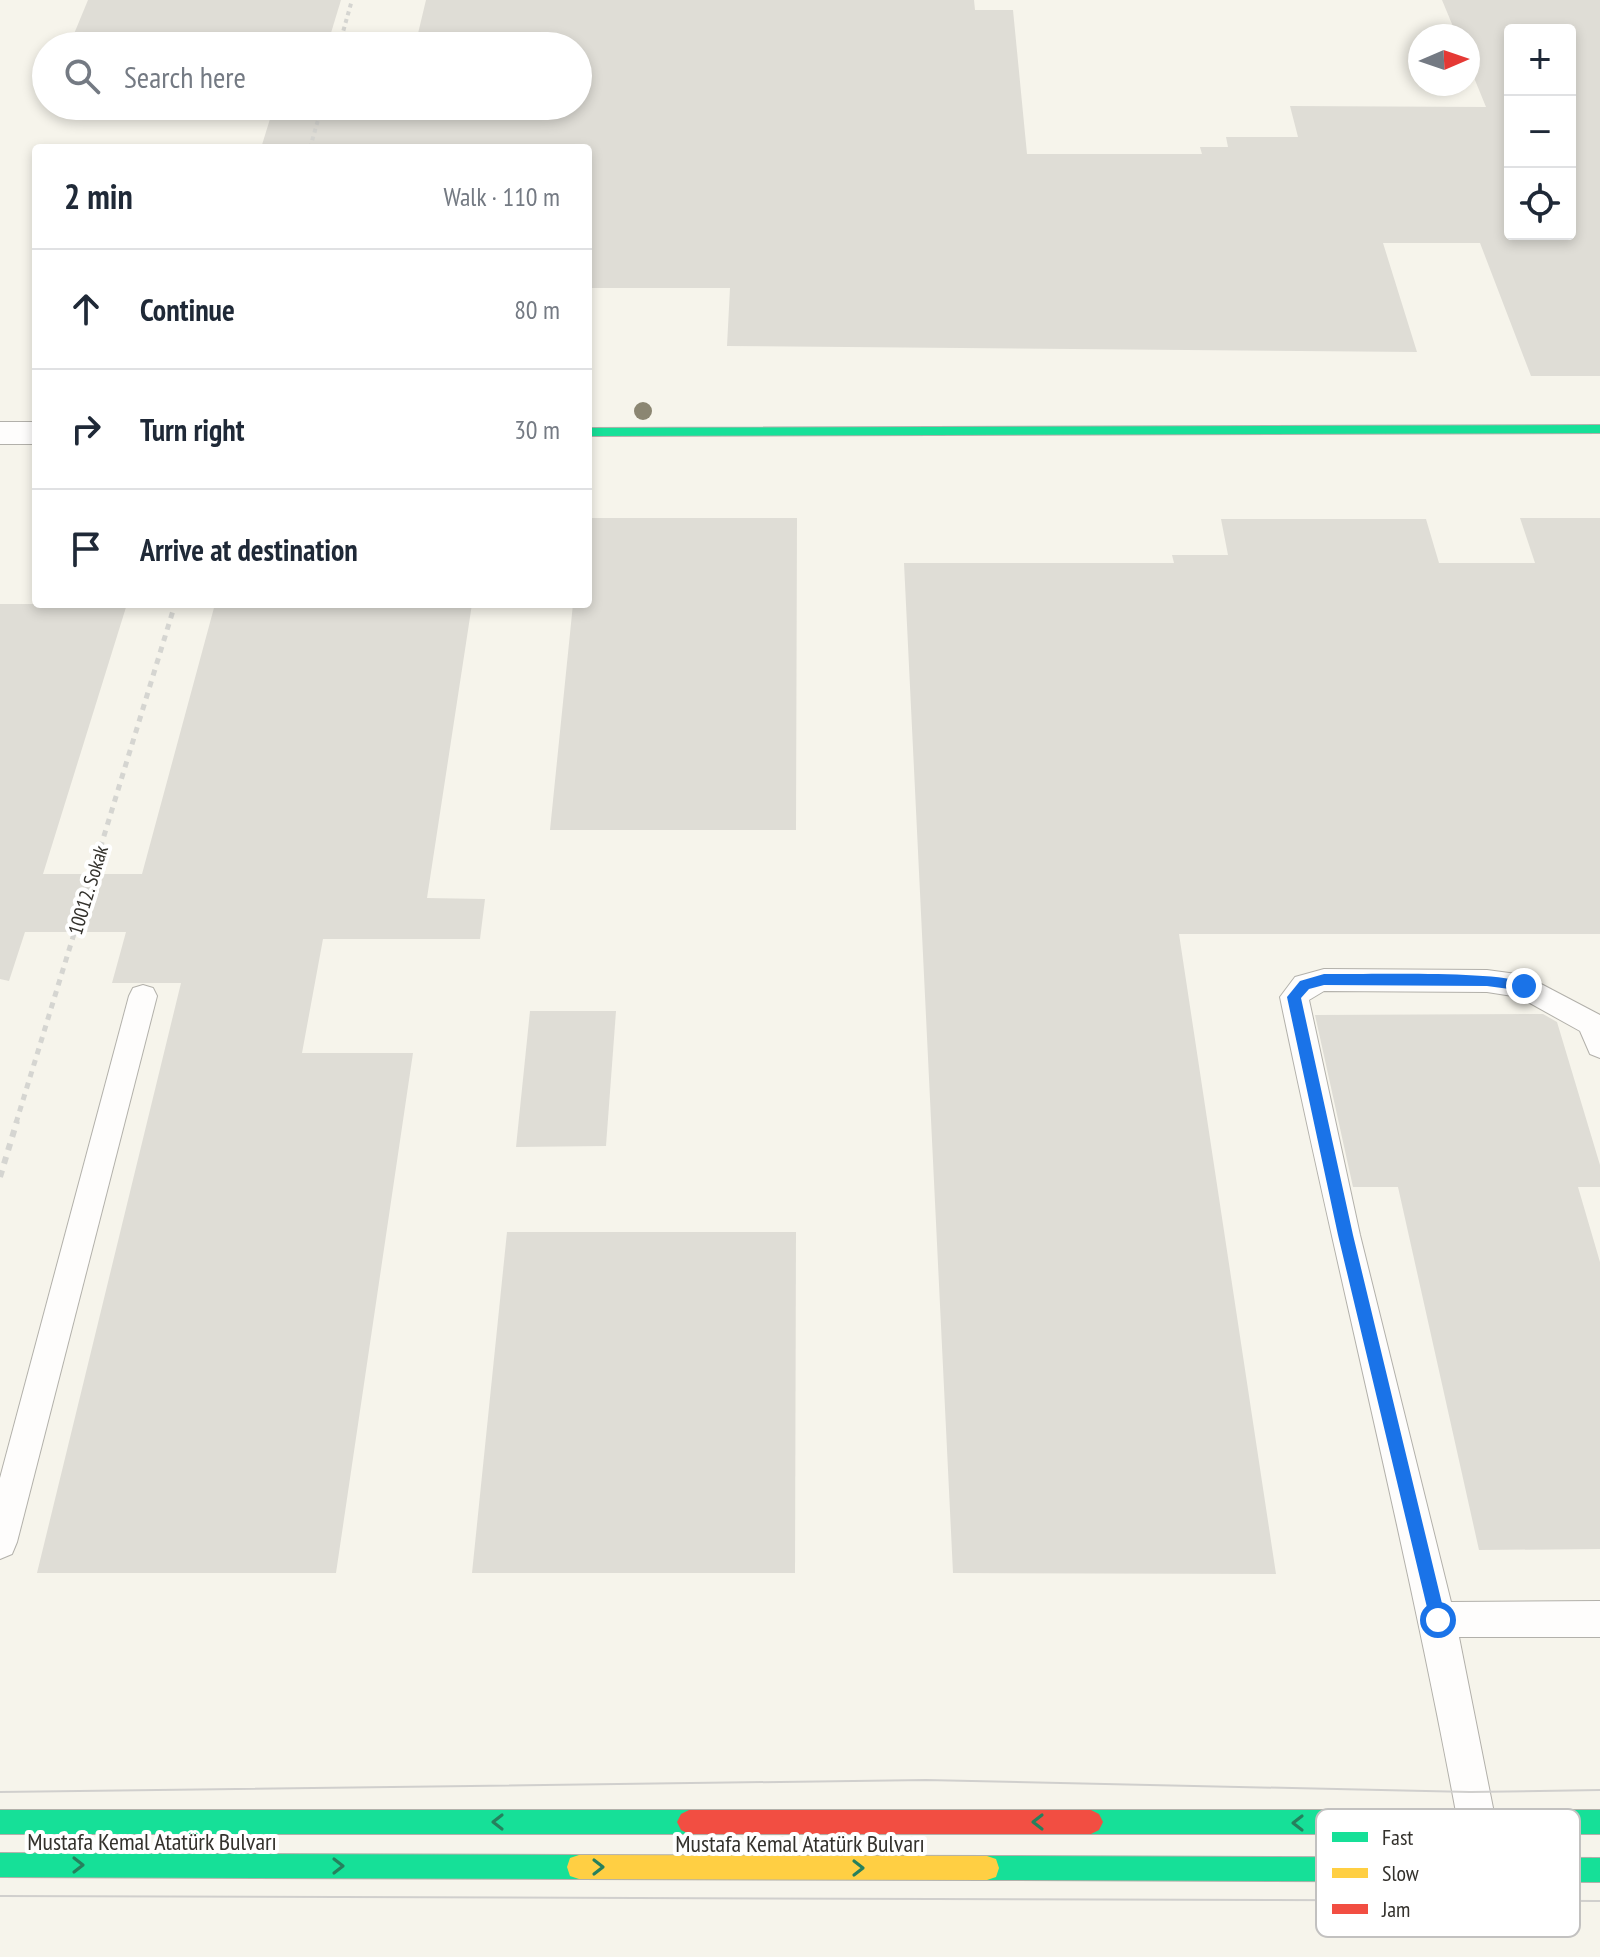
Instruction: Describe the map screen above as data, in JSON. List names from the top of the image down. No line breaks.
{"streets":{"street":["Mustafa Kemal Atatürk Bulvarı"],"path":["10012. Sokak"]},"legend":["Fast","Slow","Jam"],"north":"right","page":{"map_buttons":["+","−"],"search":"Search here","heading":["2 min","Walk · 110 m"],"list":[["Continue","80 m"],["Turn right","30 m"],"Arrive at destination"]}}
